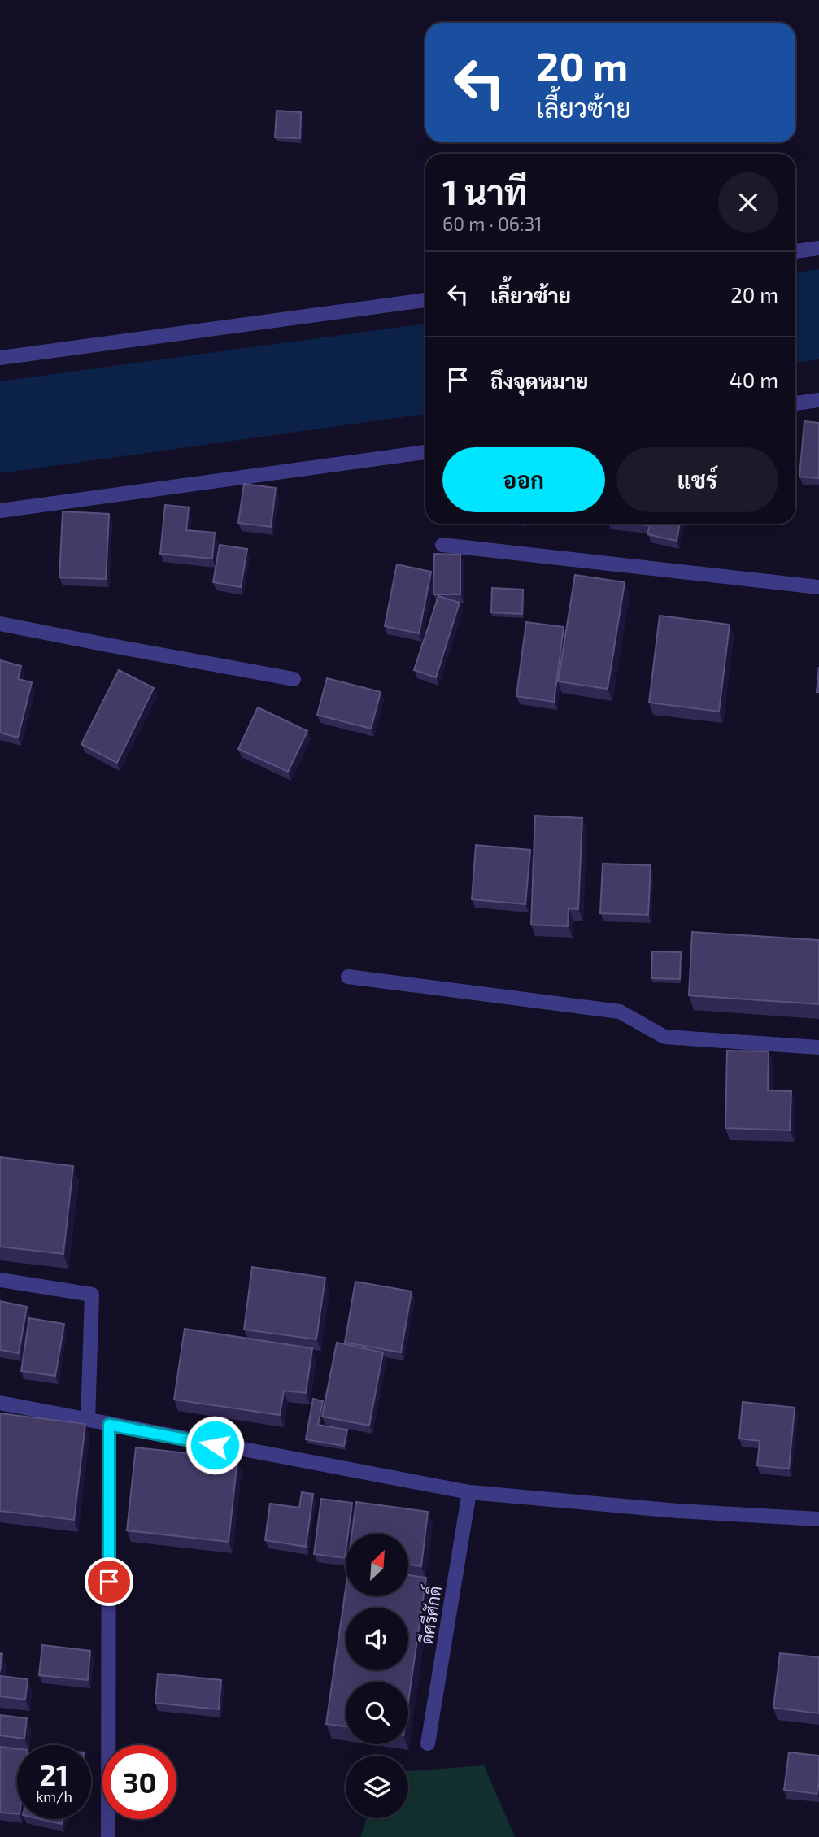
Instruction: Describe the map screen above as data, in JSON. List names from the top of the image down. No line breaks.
{"streets":{"street":["ดีศรีศักดิ์"]},"north":"top right","page":{"turn":["20 m","เลี้ยวซ้าย"],"heading":["1 นาที","60 m · 06:31"],"list":[{"name":"เลี้ยวซ้าย","value":"20 m"},{"name":"ถึงจุดหมาย","value":"40 m"}],"buttons":["ออก","แชร์"],"speed":"21 km/h","limit":"30"}}
